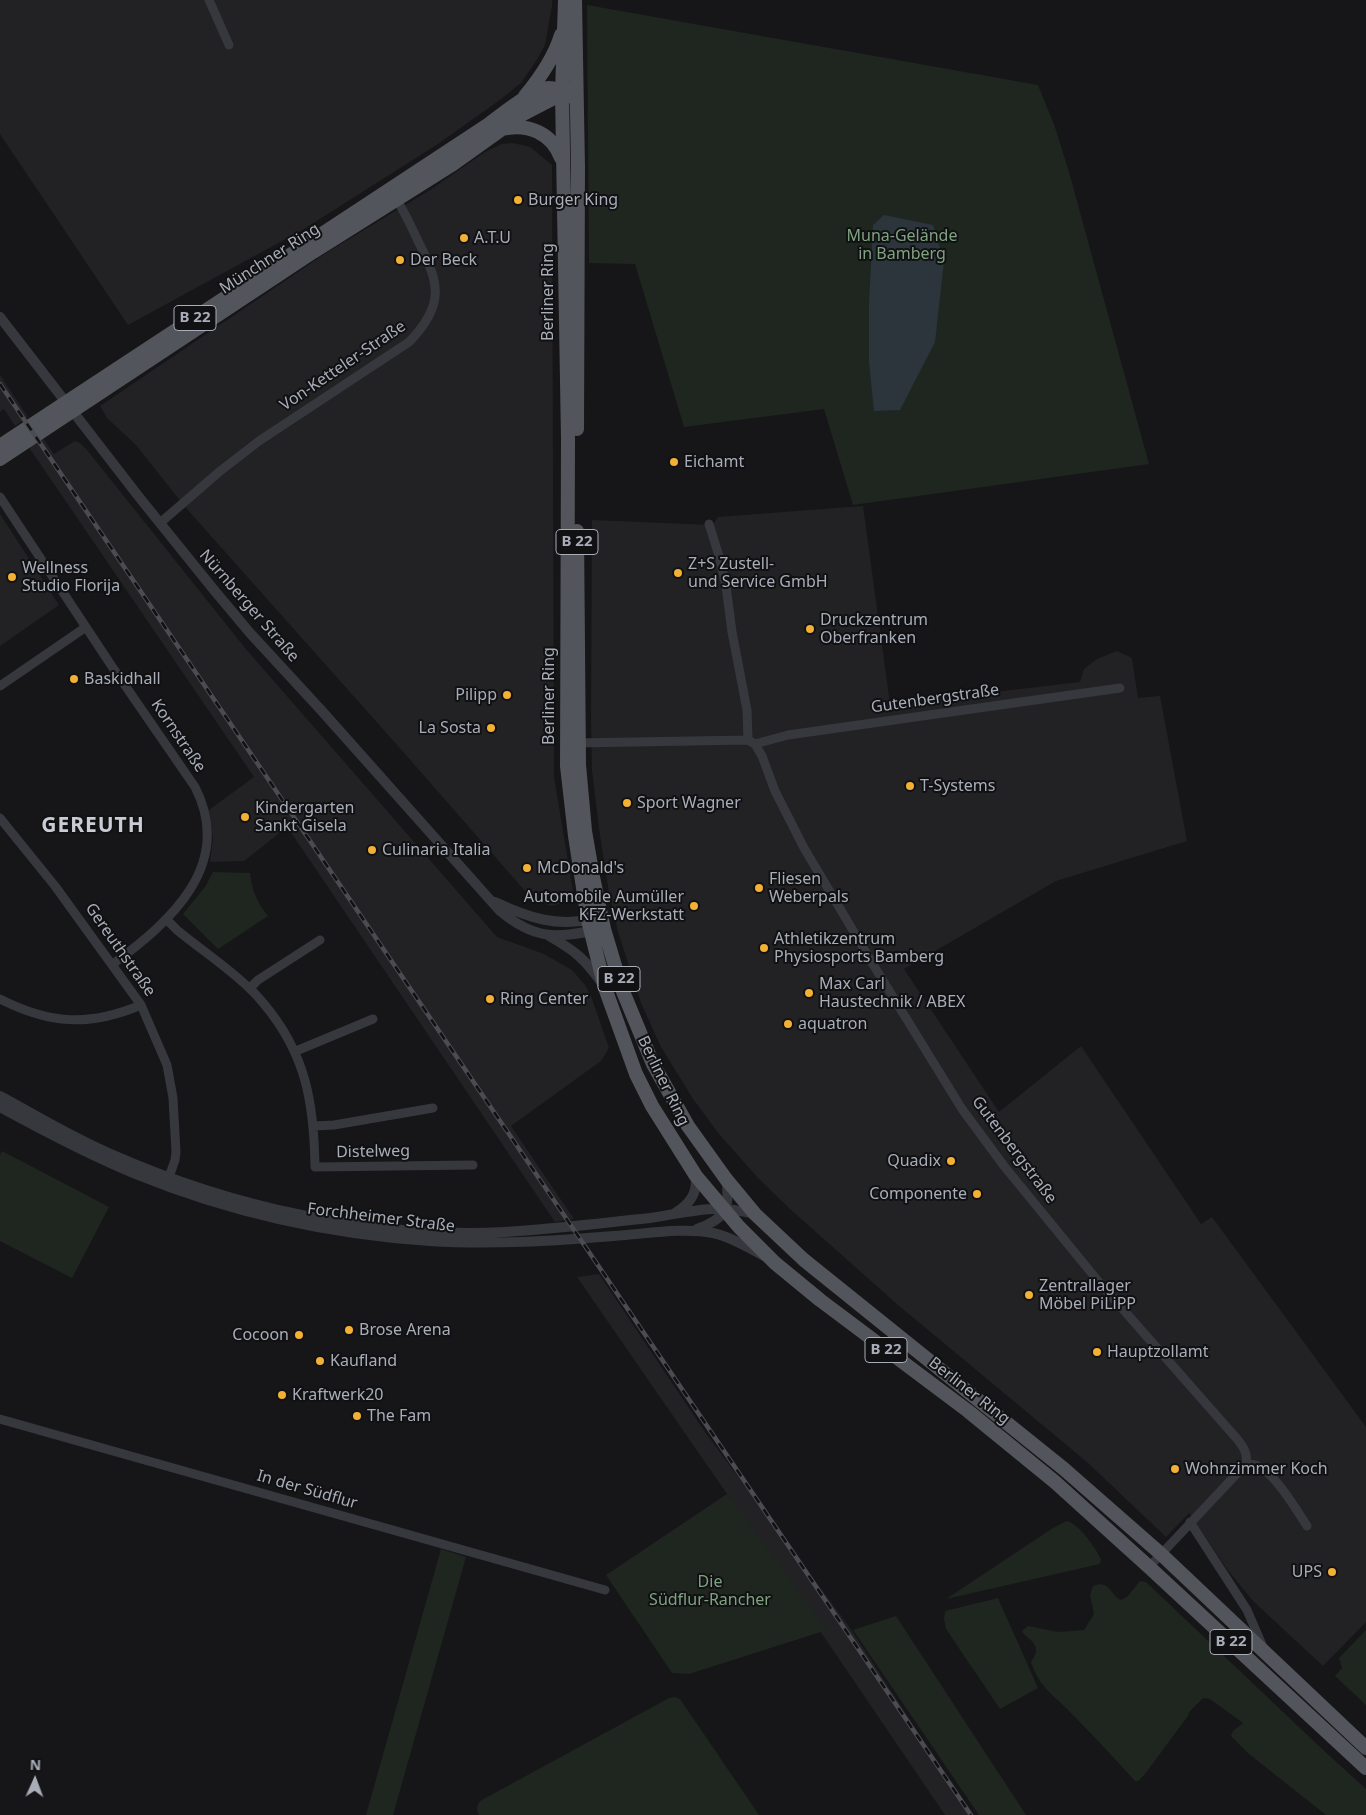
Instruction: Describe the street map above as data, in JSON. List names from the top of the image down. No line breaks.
{"streets":{"main road":["Münchner Ring","Berliner Ring","B 22"],"street":["Von-Ketteler-Straße","Nürnberger Straße","Gutenbergstraße","Kornstraße","Gereuthstraße","Distelweg","Forchheimer Straße","In der Südflur"]},"crossings":[["Münchner Ring","Berliner Ring"],["Münchner Ring","B 22"],["Münchner Ring","Von-Ketteler-Straße"],["Berliner Ring","B 22"],["Berliner Ring","Nürnberger Straße"],["Berliner Ring","Gutenbergstraße"],["Berliner Ring","Forchheimer Straße"],["Von-Ketteler-Straße","Nürnberger Straße"],["Kornstraße","Gereuthstraße"],["Kornstraße","Distelweg"],["Gereuthstraße","Forchheimer Straße"]],"districts":["GEREUTH"],"parks":["Muna-Gelände in Bamberg","Die Südflur-Rancher"],"places":["Burger King","A.T.U","Der Beck","Eichamt","Z+S Zustell- und Service GmbH","Wellness Studio Florija","Druckzentrum Oberfranken","Baskidhall","Pilipp","La Sosta","T-Systems","Sport Wagner","Kindergarten Sankt Gisela","Culinaria Italia","McDonald's","Fliesen Weberpals","Automobile Aumüller KFZ-Werkstatt","Athletikzentrum Physiosports Bamberg","Max Carl Haustechnik / ABEX","Ring Center","aquatron","Quadix","Componente","Zentrallager Möbel PiLiPP","Brose Arena","Cocoon","Hauptzollamt","Kaufland","Kraftwerk20","The Fam","Wohnzimmer Koch","UPS"],"north":"top"}
